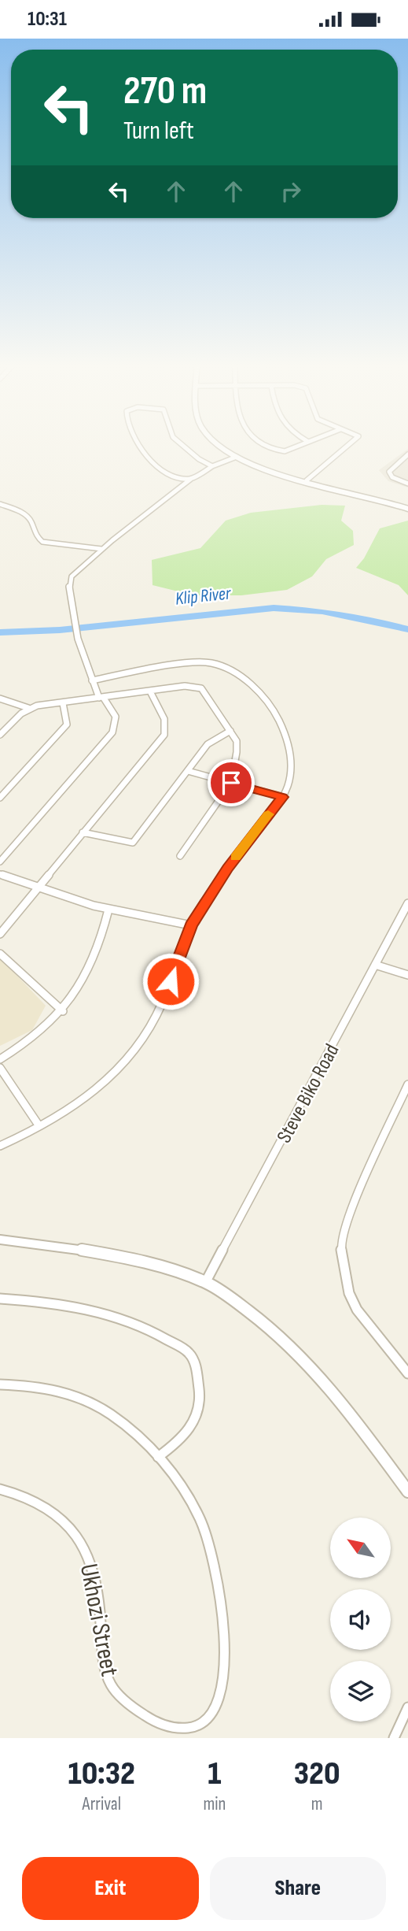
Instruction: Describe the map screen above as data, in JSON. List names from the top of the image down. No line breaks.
{"streets":{"street":["Steve Biko Road","Ukhozi Street"]},"water":["Klip River"],"north":"top left","page":{"status":"10:31","turn":["270 m","Turn left"],"eta":["10:32","Arrival","1","min","320","m"],"buttons":["Exit","Share"]}}
